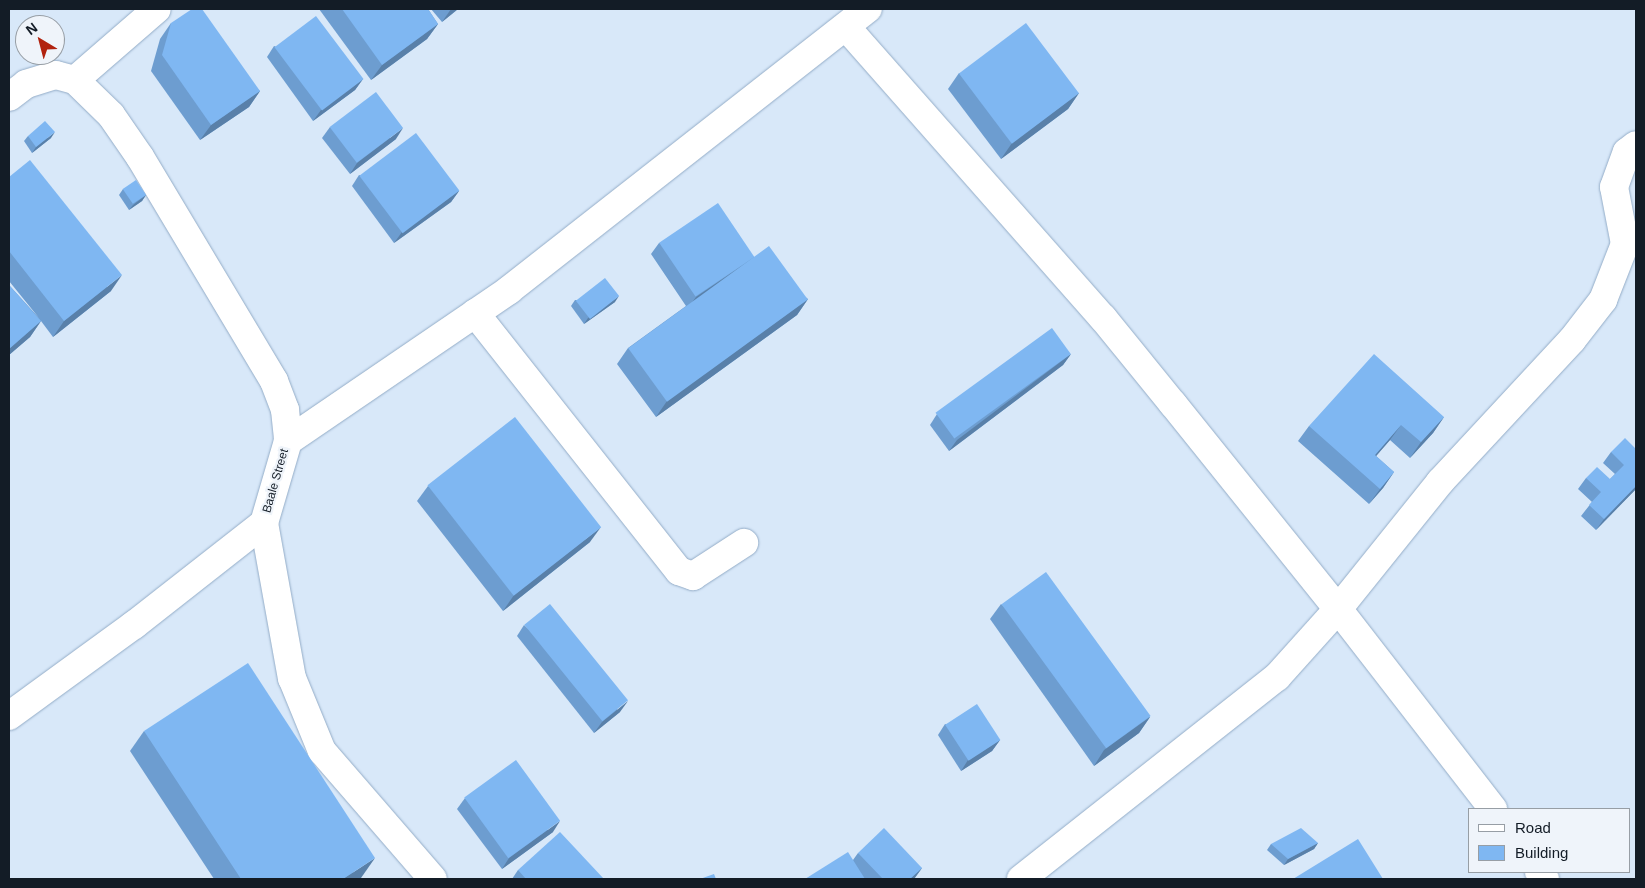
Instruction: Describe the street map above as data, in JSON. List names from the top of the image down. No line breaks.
{"streets":{"street":["Baale Street"]},"legend":["Road","Building"],"north":"top left"}
